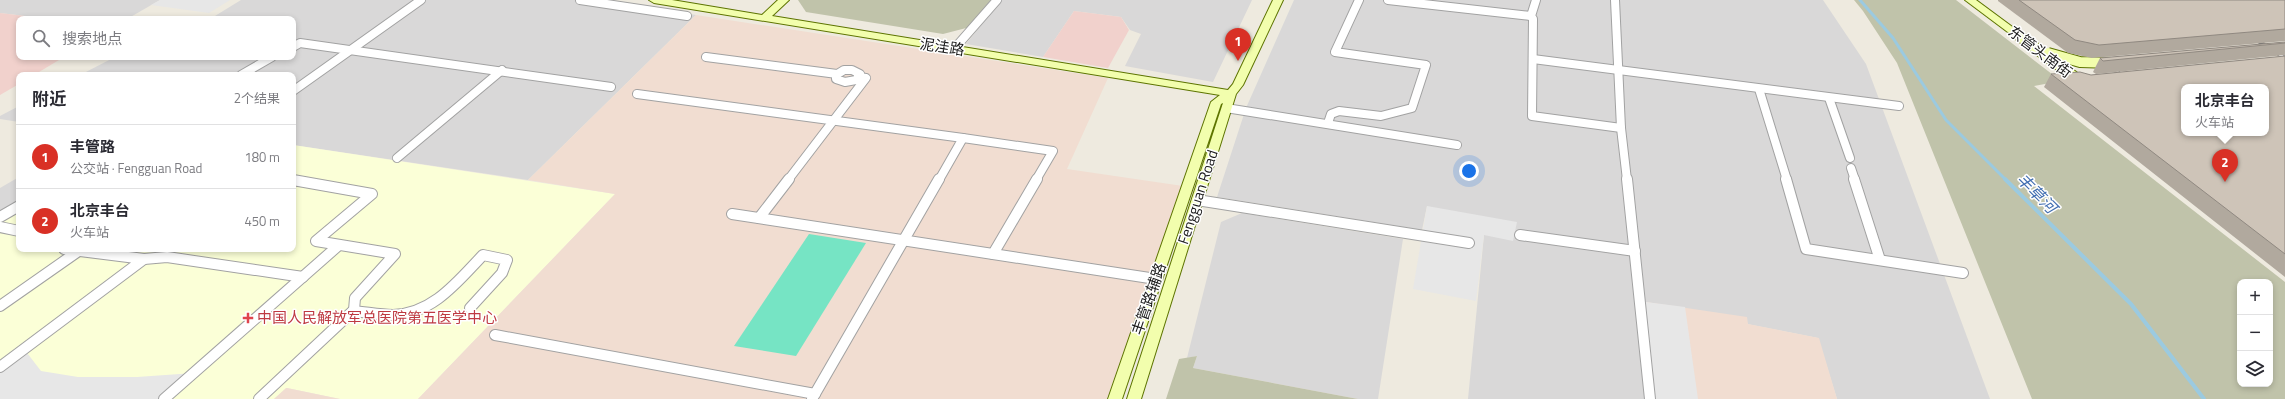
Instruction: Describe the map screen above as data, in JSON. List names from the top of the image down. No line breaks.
{"streets":{"street":["泥洼路","东管头南街","Fengguan Road","丰管路辅路"]},"crossings":[["泥洼路","Fengguan Road"],["泥洼路","丰管路辅路"],["Fengguan Road","丰管路辅路"]],"water":["丰草河"],"places":{"health":["中国人民解放军总医院第五医学中心"]},"page":{"search":"搜索地点","pins":["1","2"],"heading":["附近","2个结果"],"popup":["北京丰台","火车站"],"list":[{"mark":"1","name":"丰管路","note":"公交站 · Fengguan Road","value":"180 m"},{"mark":"2","name":"北京丰台","note":"火车站","value":"450 m"}],"map_buttons":["+","−"]}}
